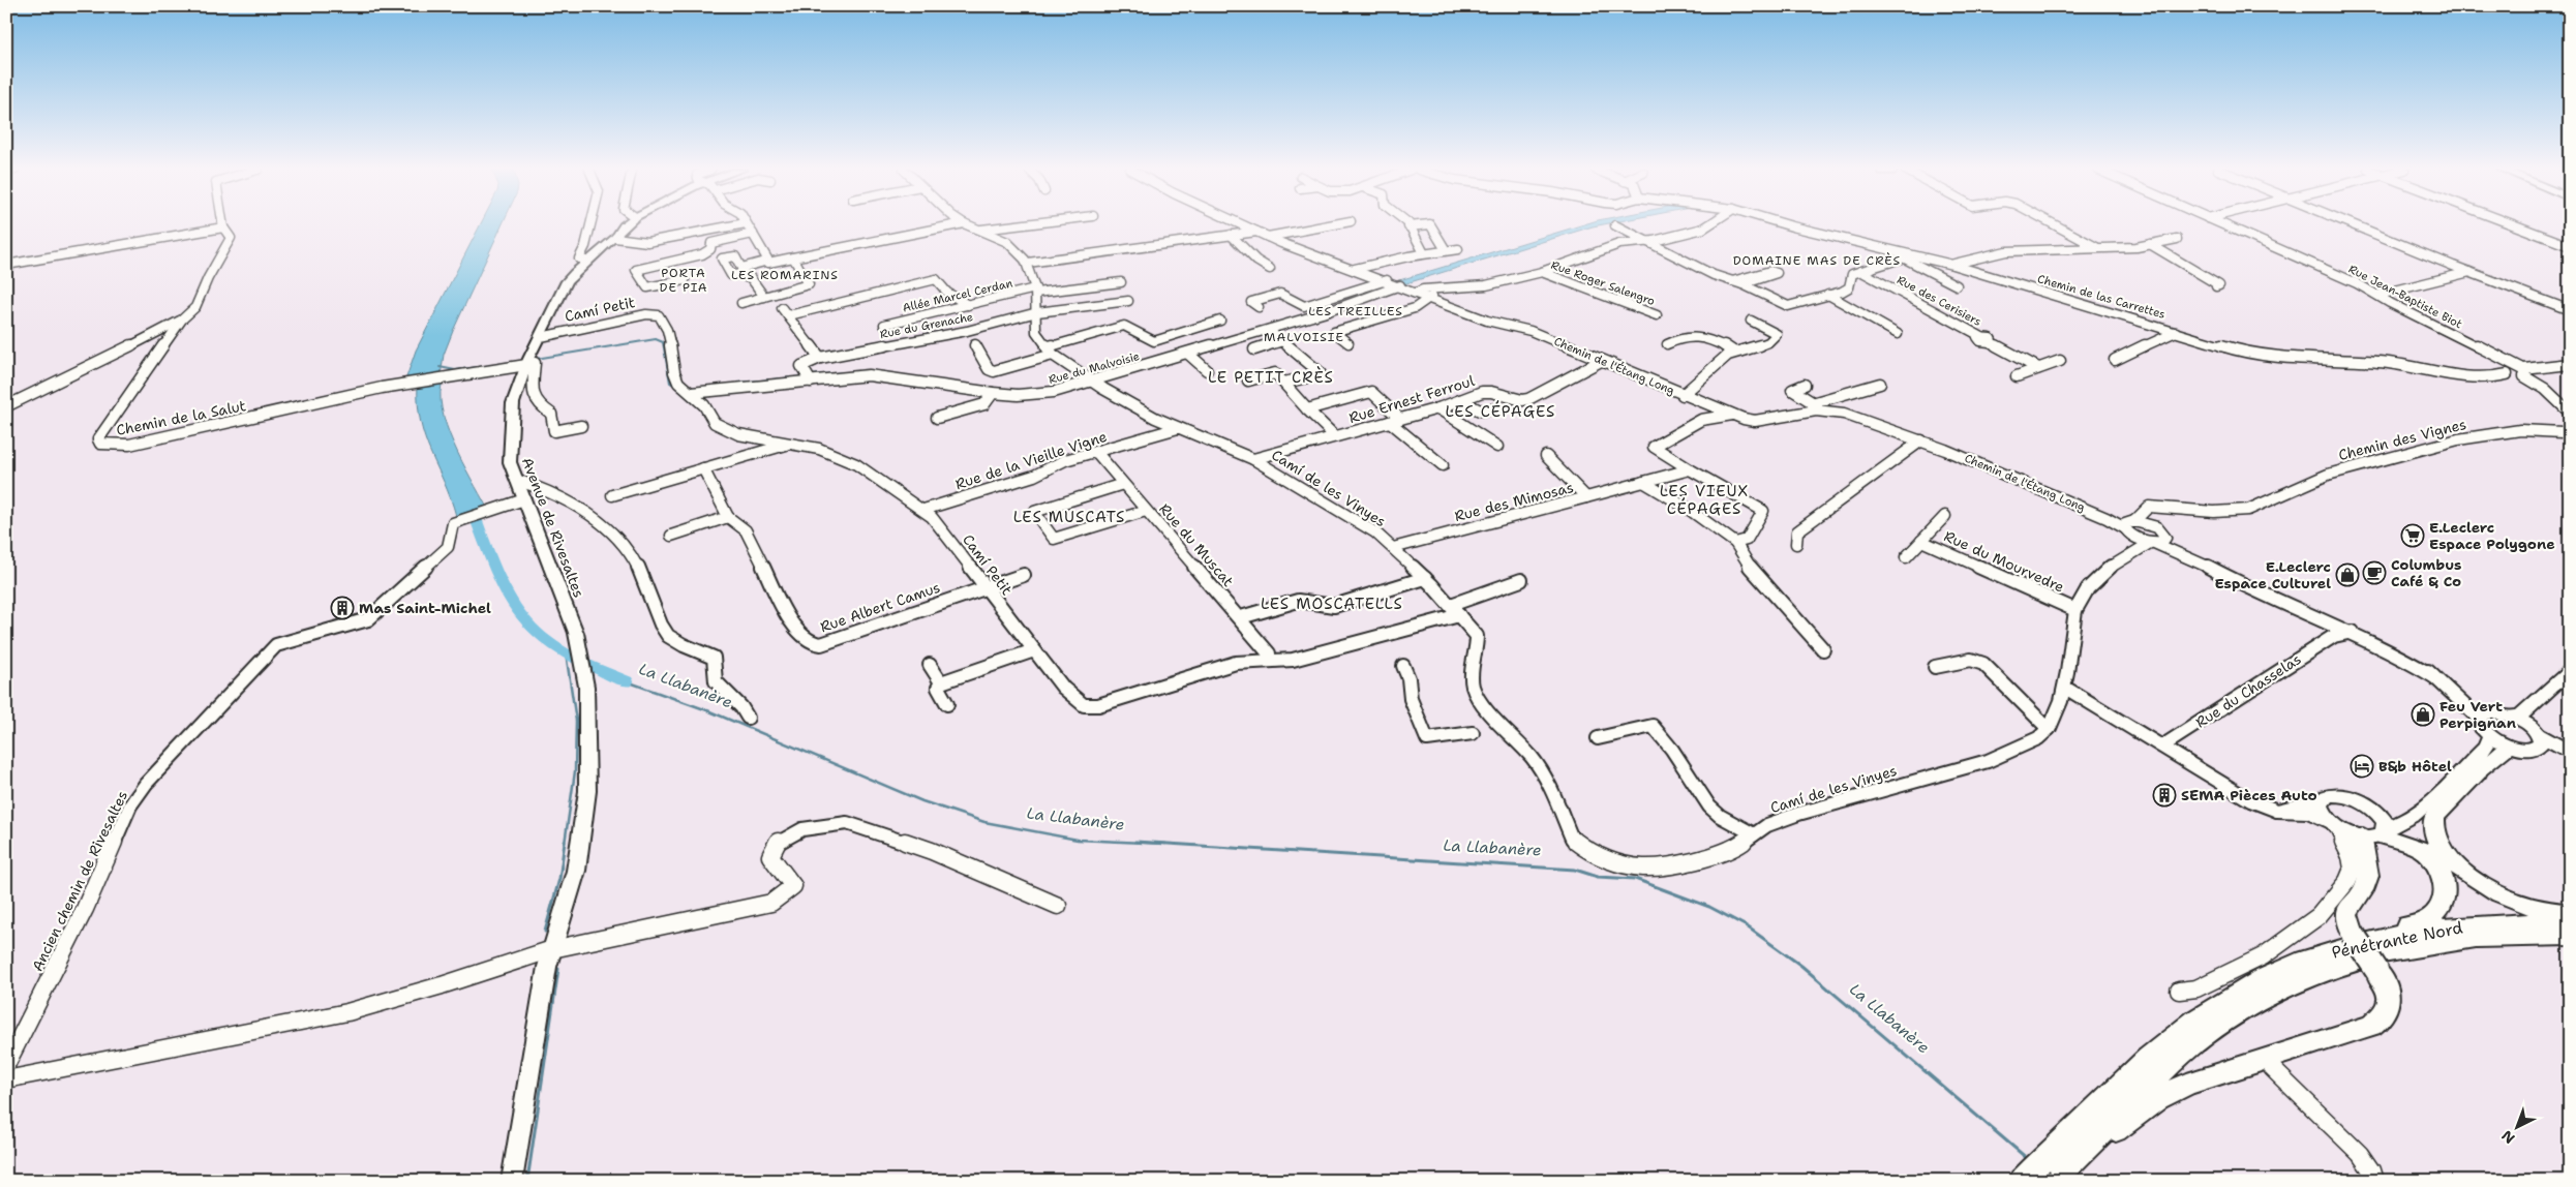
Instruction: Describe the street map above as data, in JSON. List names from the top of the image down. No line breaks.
{"streets":{"highway":["Pénétrante Nord"],"main road":["Avenue de Rivesaltes"],"street":["Rue Roger Salengro","Allée Marcel Cerdan","Chemin de las Carrettes","Rue Jean-Baptiste Biot","Rue des Cerisiers","Camí Petit","Rue du Grenache","Chemin de l'Étang Long","Rue du Malvoisie","Rue Ernest Ferroul","Chemin de la Salut","Chemin des Vignes","Rue de la Vieille Vigne","Camí de les Vinyes","Rue des Mimosas","Rue du Muscat","Rue du Mourvedre","Rue Albert Camus","Rue du Chasselas","Ancien chemin de Rivesaltes"]},"crossings":[["Allée Marcel Cerdan","Rue du Grenache"],["Chemin de las Carrettes","Rue Jean-Baptiste Biot"],["Camí Petit","Rue du Malvoisie"],["Camí Petit","Rue de la Vieille Vigne"],["Camí Petit","Camí de les Vinyes"],["Camí Petit","Avenue de Rivesaltes"],["Camí Petit","Rue du Muscat"],["Camí Petit","Rue Albert Camus"],["Chemin de l'Étang Long","Rue du Malvoisie"],["Chemin de l'Étang Long","Rue Ernest Ferroul"],["Rue du Malvoisie","Camí de les Vinyes"],["Rue Ernest Ferroul","Camí de les Vinyes"],["Chemin de la Salut","Avenue de Rivesaltes"],["Rue de la Vieille Vigne","Camí de les Vinyes"],["Rue de la Vieille Vigne","Rue du Muscat"],["Camí de les Vinyes","Rue des Mimosas"],["Avenue de Rivesaltes","Ancien chemin de Rivesaltes"]],"districts":["DOMAINE MAS DE CRÈS","PORTA DE PIA","LES ROMARINS","LES TREILLES","MALVOISIE","LE PETIT CRÈS","LES CÉPAGES","LES VIEUX CÉPAGES","LES MUSCATS","LES MOSCATELLS"],"water":["La Llabanère"],"places":{"supermarket":["E.Leclerc Espace Polygone"],"cafe":["Columbus Café & Co"],"shop":["E.Leclerc Espace Culturel","Feu Vert Perpignan"],"building":["Mas Saint-Michel","SEMA Pièces Auto"],"hotel":["B&b Hôtel"]},"north":"bottom left"}
